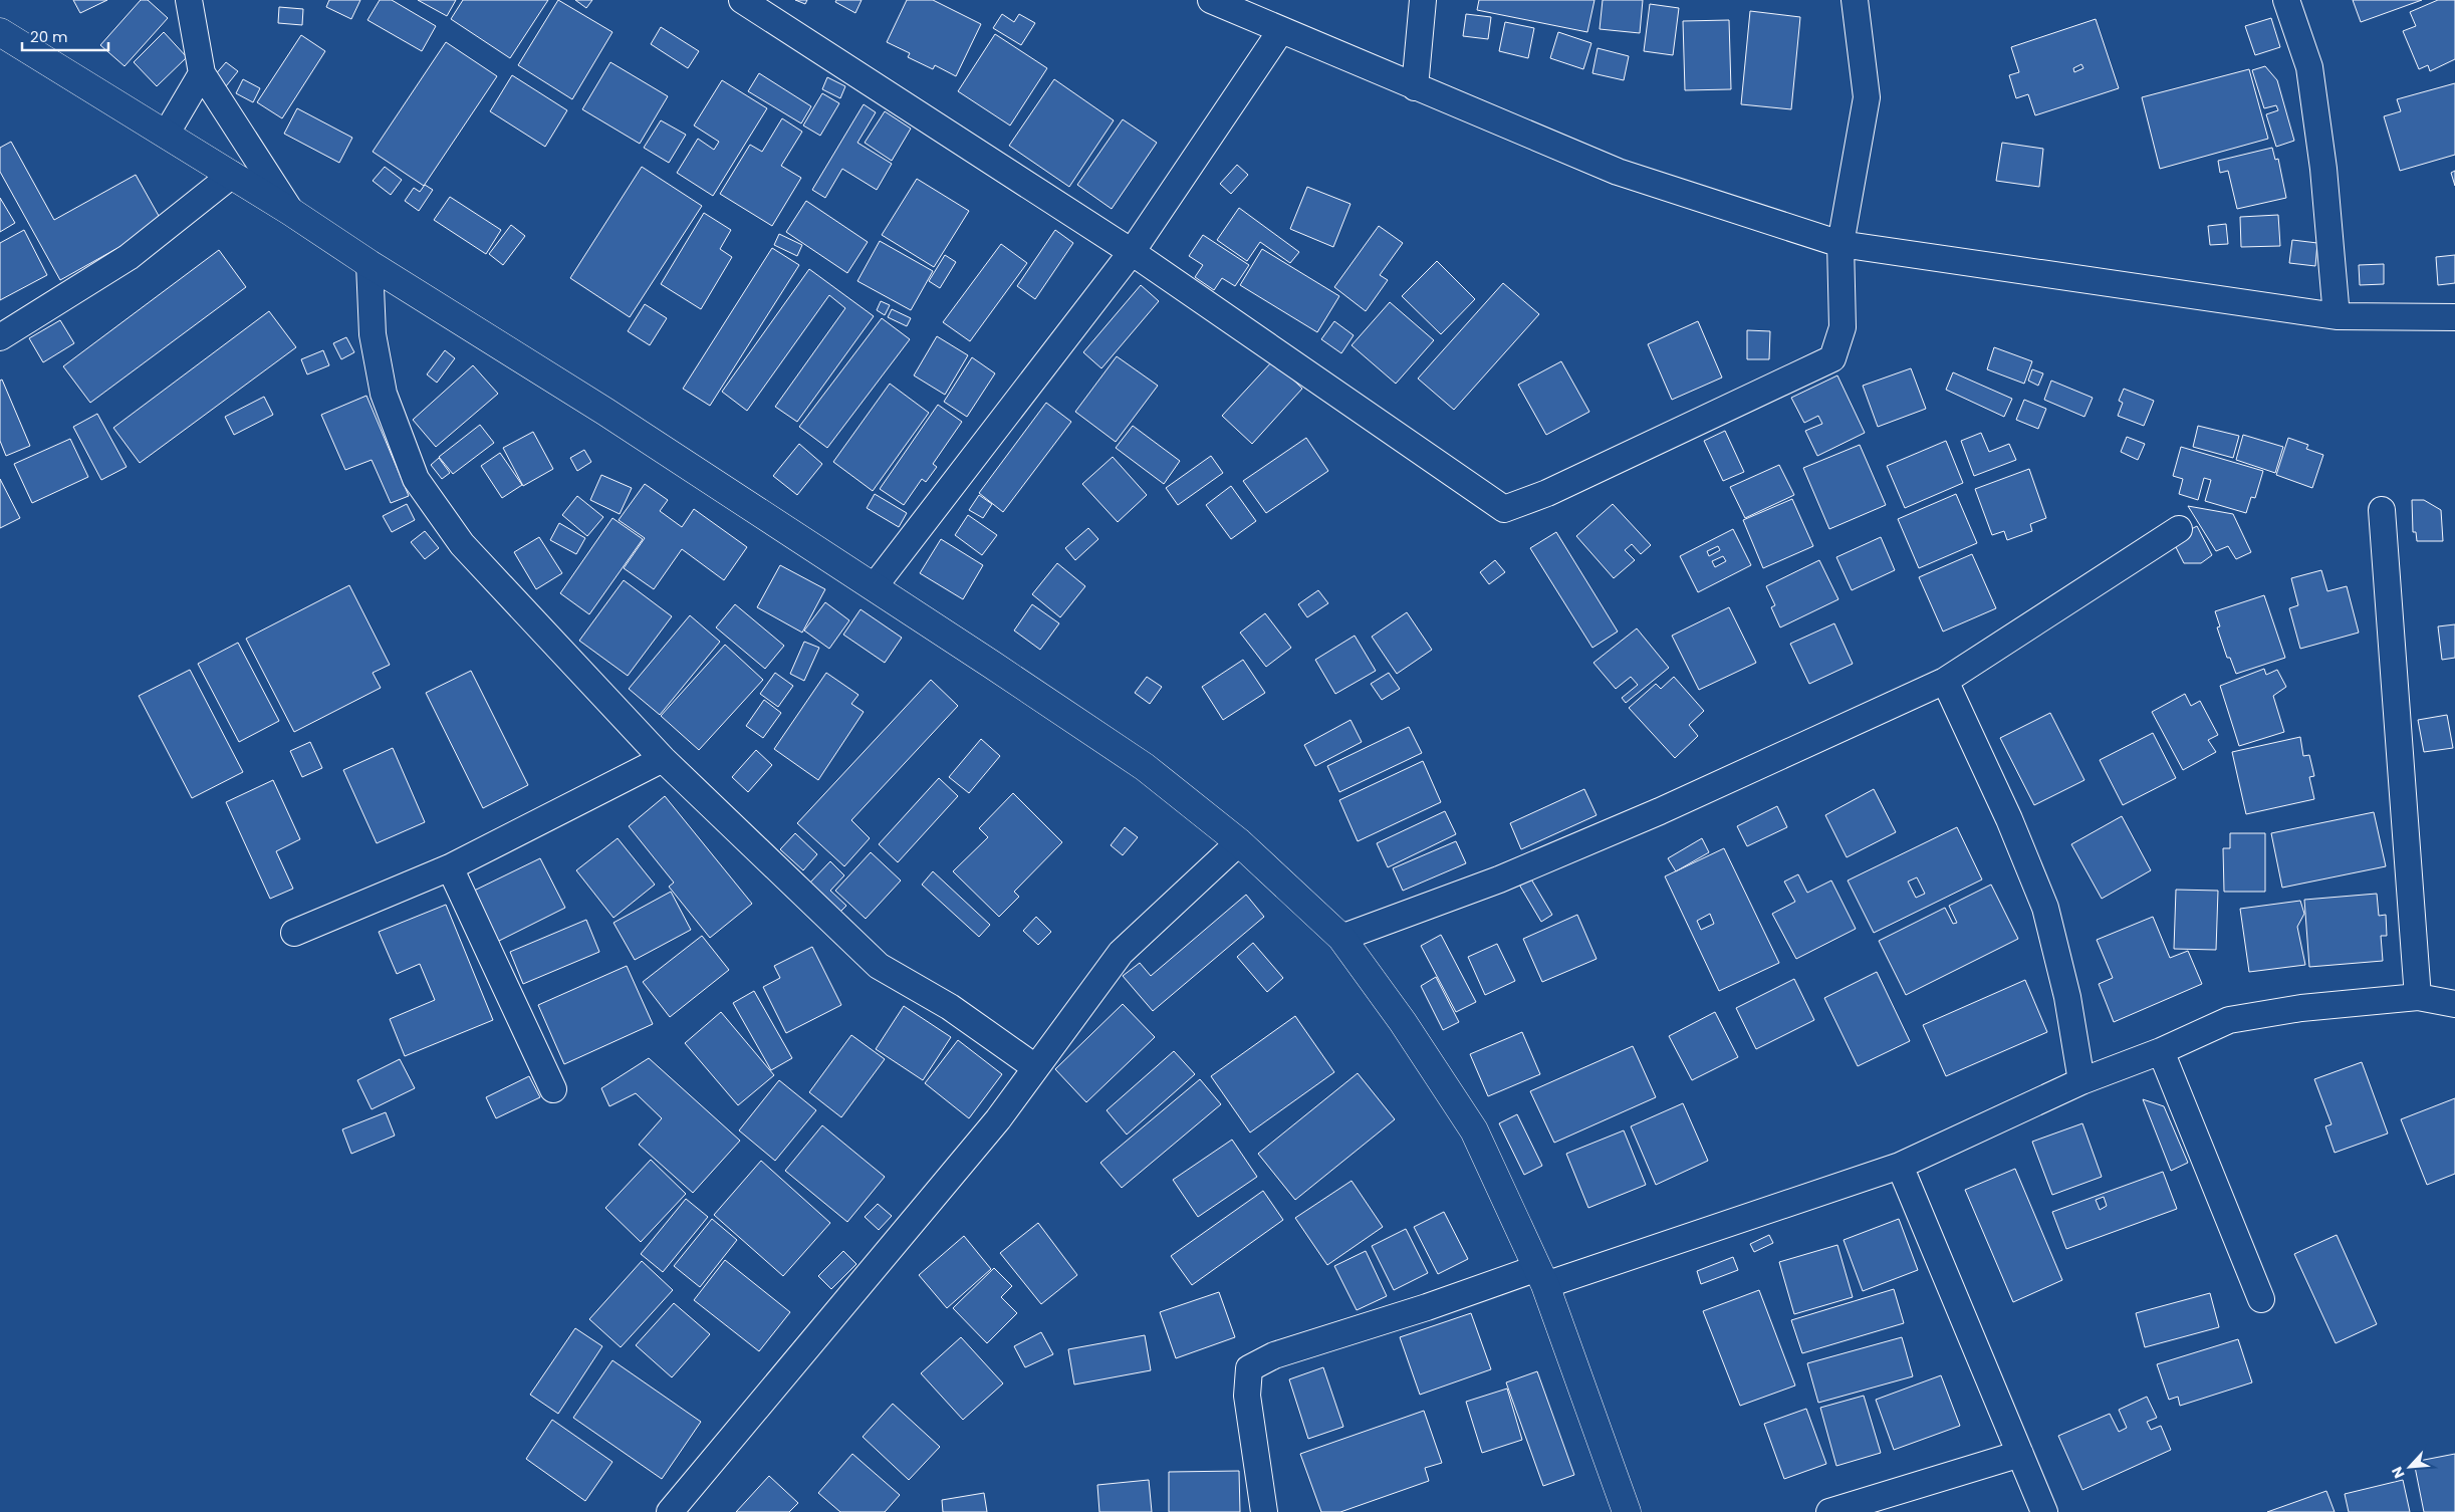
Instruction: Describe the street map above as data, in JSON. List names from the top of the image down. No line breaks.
{"scale_bar":"20 m","north":"bottom left"}
